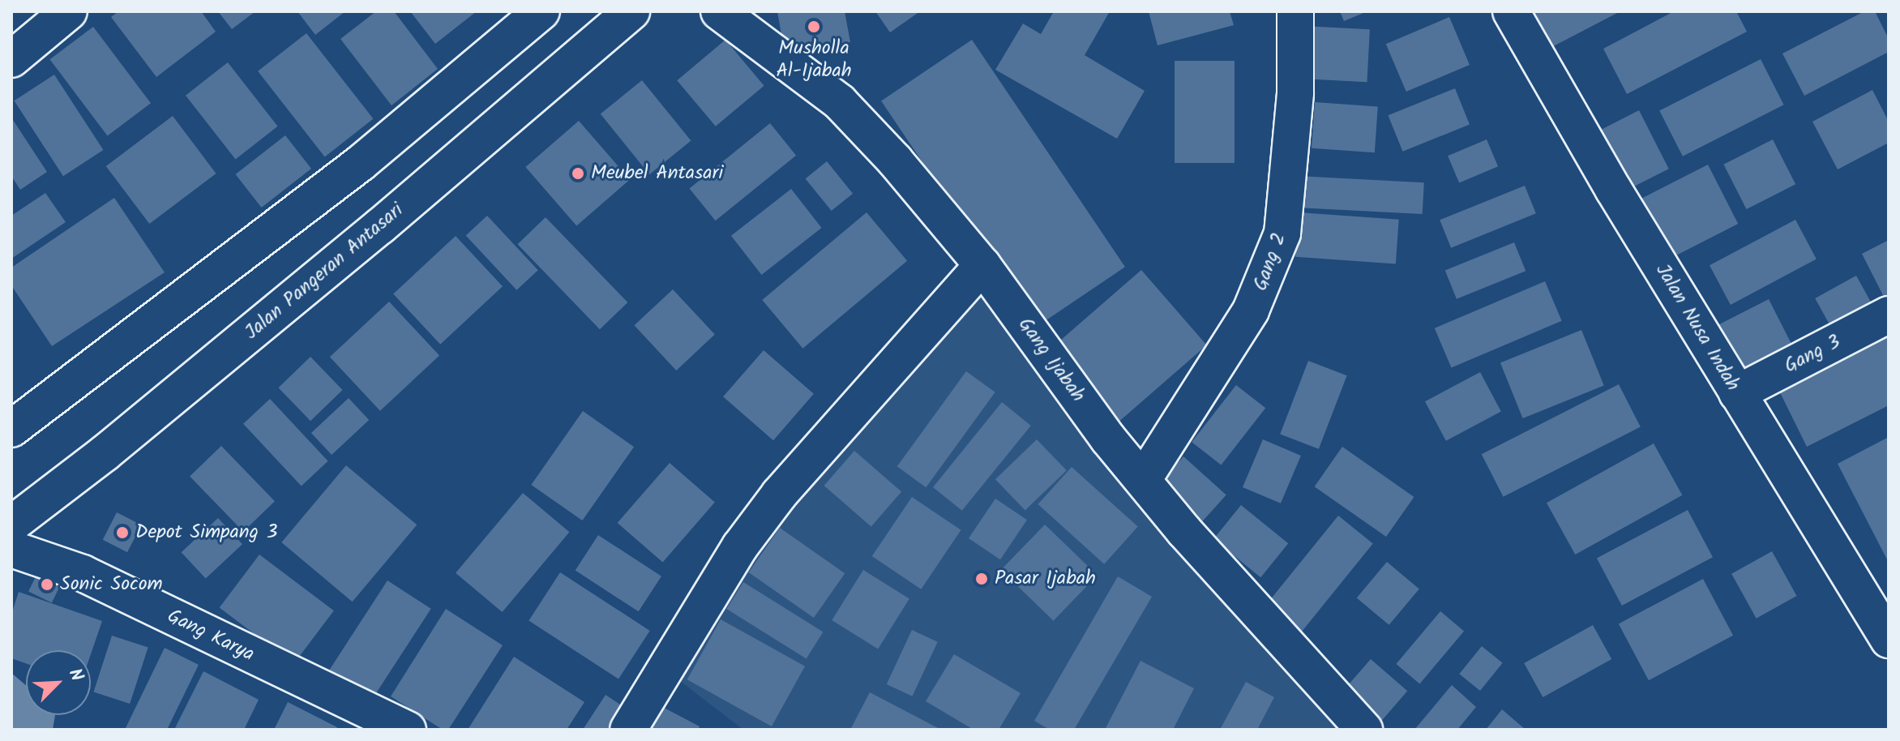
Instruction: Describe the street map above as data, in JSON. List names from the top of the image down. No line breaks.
{"streets":{"main road":["Gang 2","Jalan Pangeran Antasari","Jalan Nusa Indah","Gang 3","Gang Ijabah","Gang Karya"]},"crossings":[["Gang 2","Gang Ijabah"],["Jalan Nusa Indah","Gang 3"]],"places":["Musholla Al-Ijabah","Meubel Antasari","Depot Simpang 3","Pasar Ijabah","Sonic Socom"],"north":"top right"}
